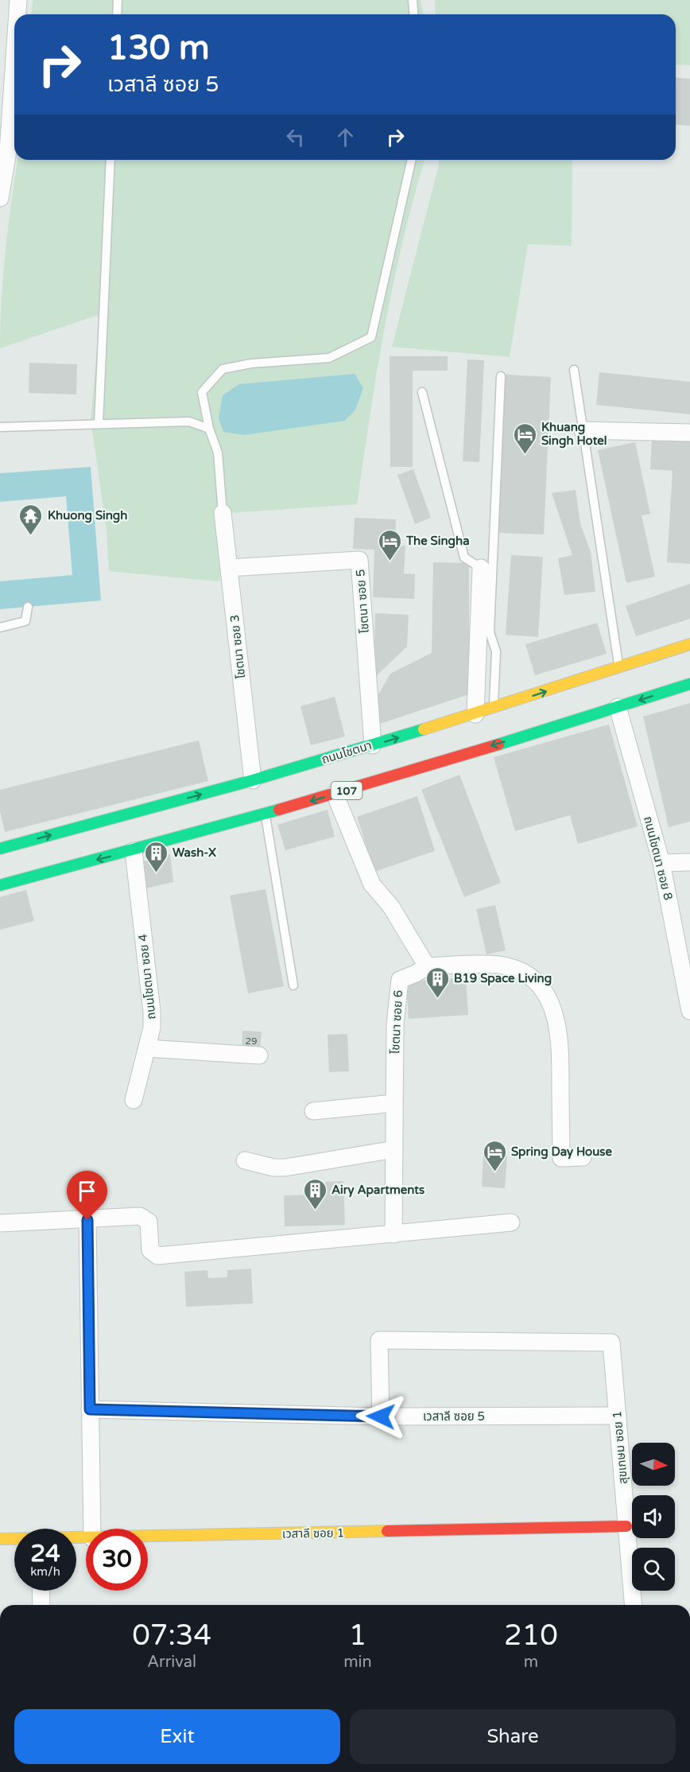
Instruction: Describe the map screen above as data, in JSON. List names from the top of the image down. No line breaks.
{"streets":{"main road":["ถนนโชตนา","107","เวสาลี ซอย 1"],"street":["โชตนา ซอย 5","โชตนา ซอย 3","ถนนโชตนา ซอย 8","ถนนโชตนา ซอย 4","โชตนา ซอย 6","เวสาลี ซอย 5","สุขเกษม ซอย 1"]},"crossings":[["โชตนา ซอย 5","โชตนา ซอย 3"],["โชตนา ซอย 5","ถนนโชตนา"],["โชตนา ซอย 3","ถนนโชตนา"],["107","ถนนโชตนา ซอย 8"],["107","ถนนโชตนา ซอย 4"],["เวสาลี ซอย 5","สุขเกษม ซอย 1"],["สุขเกษม ซอย 1","เวสาลี ซอย 1"]],"places":{"hotel":["Khuang Singh Hotel","The Singha","Spring Day House"],"temple":["Khuong Singh"],"building":["Wash-X","B19 Space Living","Airy Apartments"]},"house_numbers":["29"],"north":"right","page":{"turn":["130 m","เวสาลี ซอย 5"],"speed":"24 km/h","limit":"30","eta":["07:34","Arrival","1","min","210","m"],"buttons":["Exit","Share"]}}
